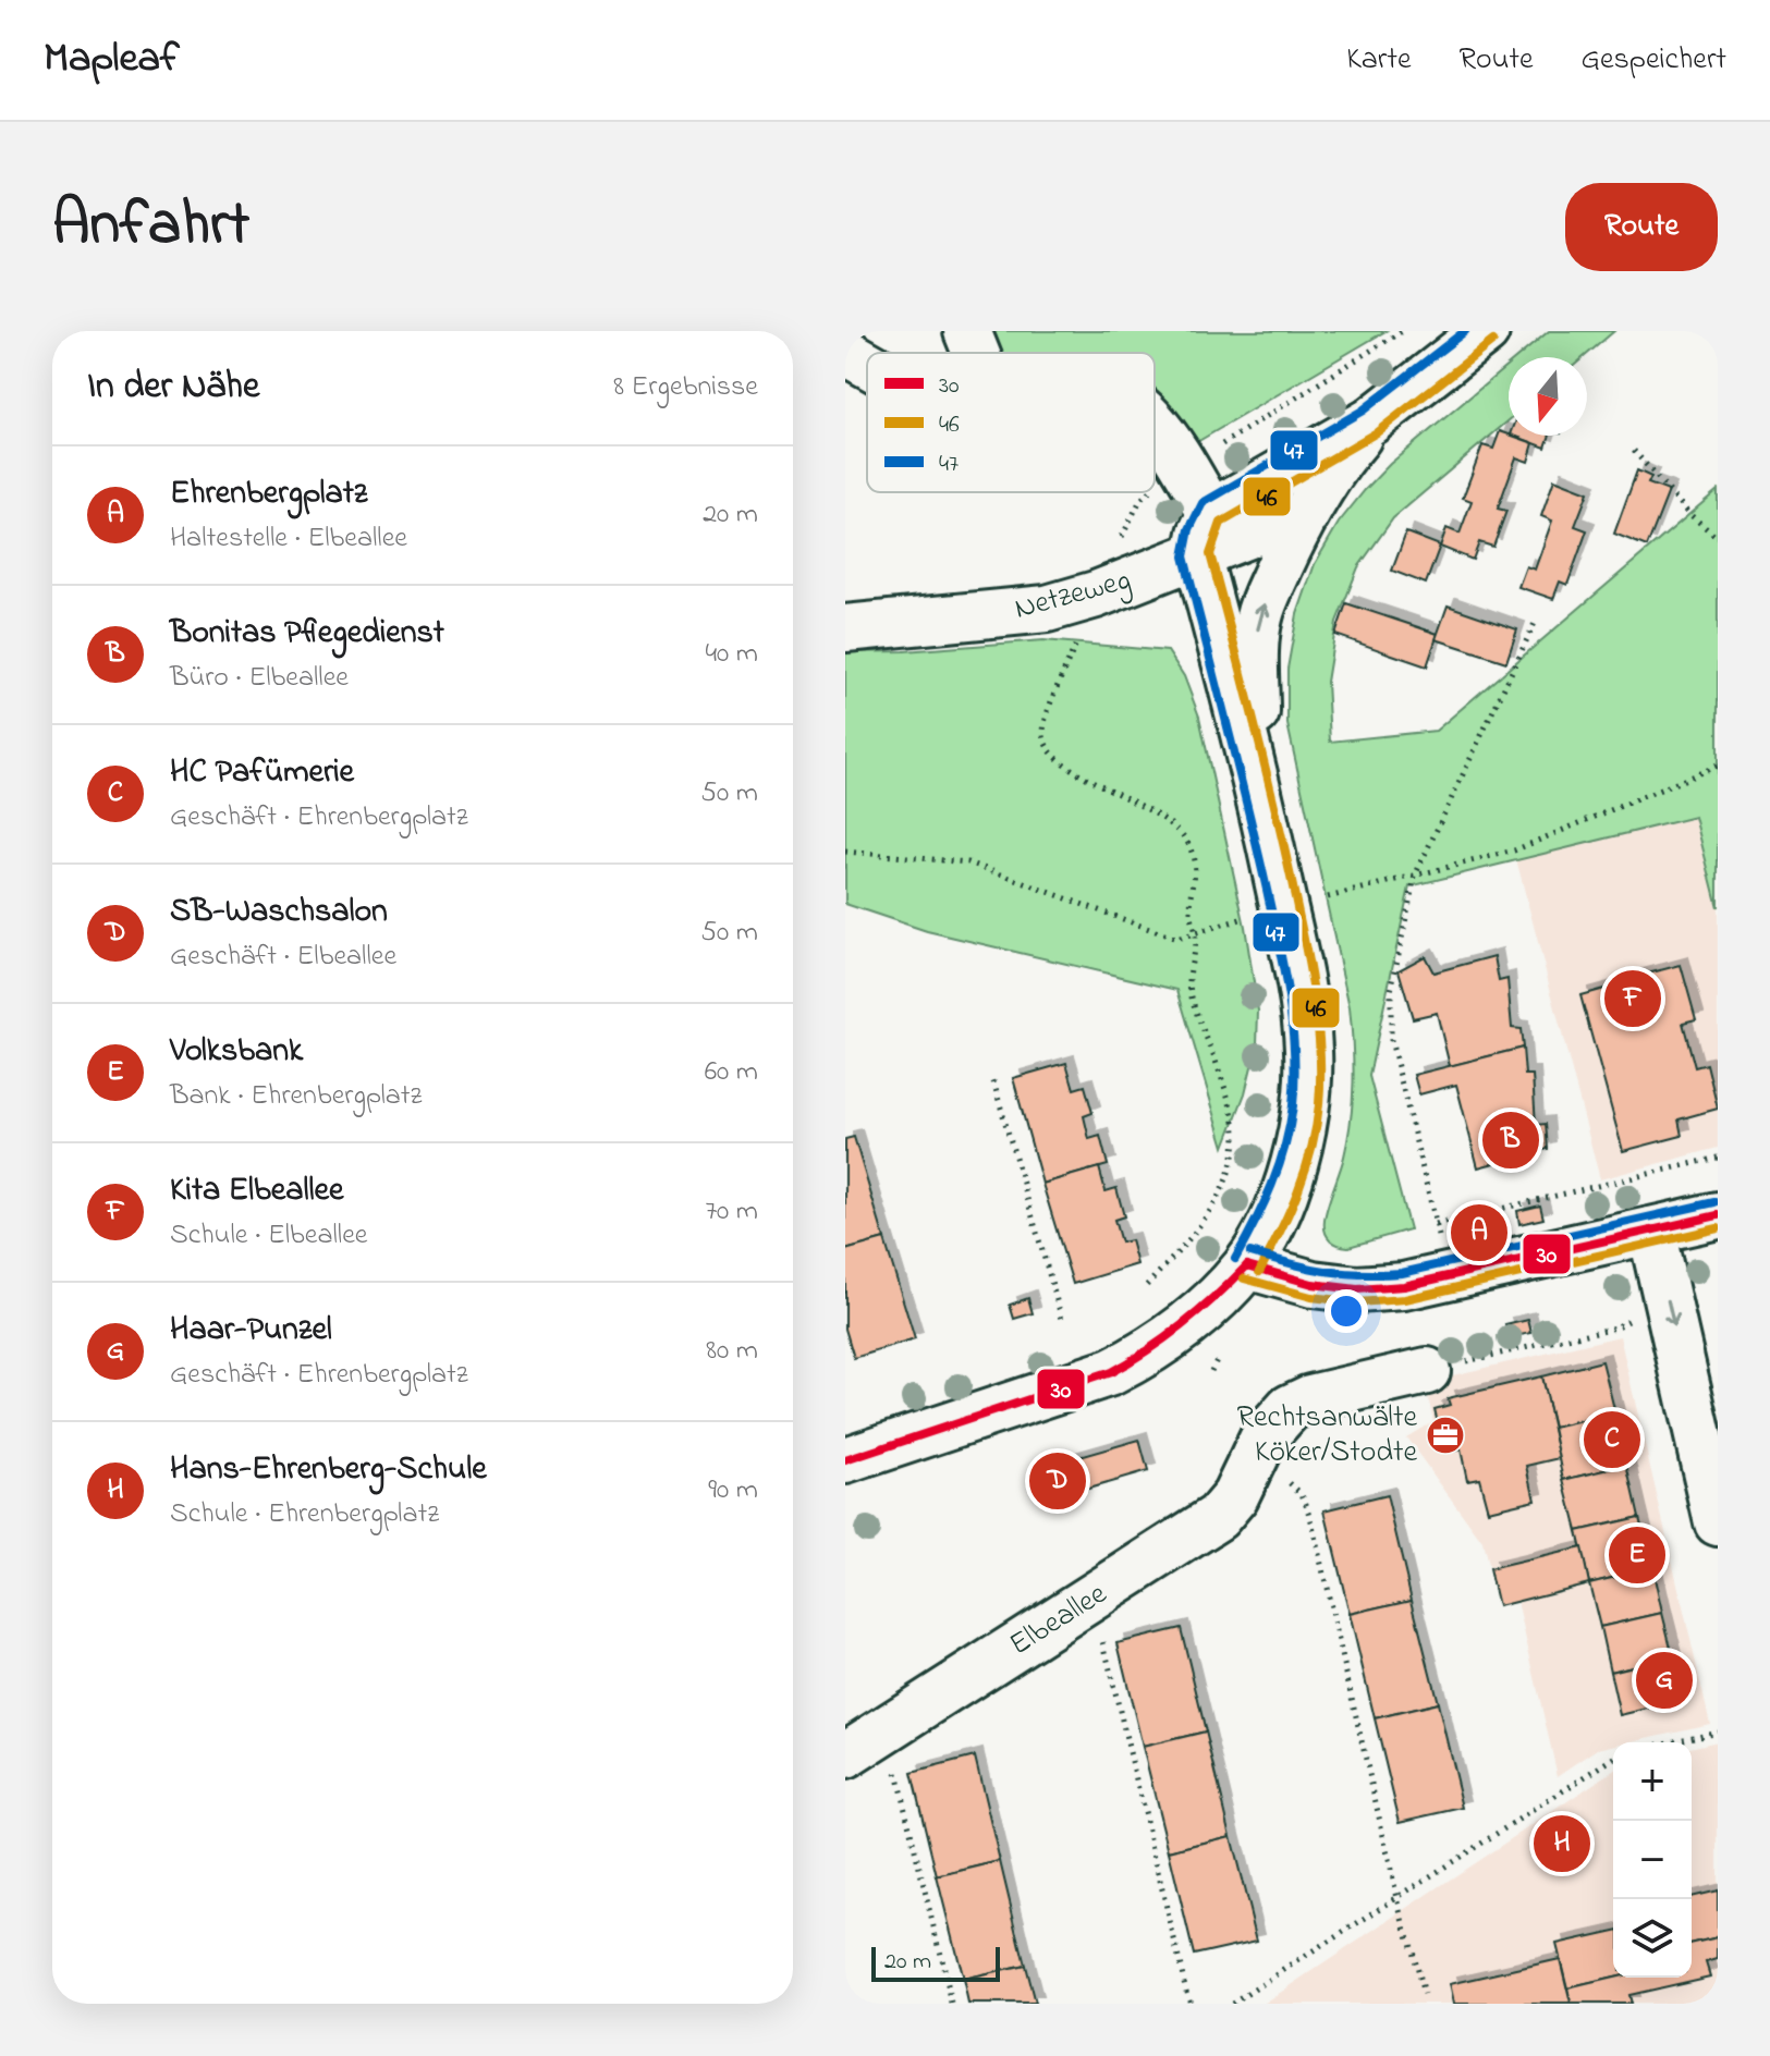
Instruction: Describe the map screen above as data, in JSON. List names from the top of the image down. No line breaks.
{"streets":{"street":["Netzeweg","Elbeallee"]},"places":{"office":["Rechtsanwälte Köker/Stodte"]},"lines":["transit line 47","transit line 46","transit line 30"],"legend":["30","46","47"],"scale_bar":"20 m","north":"bottom","page":{"header":"Mapleaf","nav":["Karte","Route","Gespeichert"],"title":"Anfahrt","buttons":"Route","heading":["In der Nähe","8 Ergebnisse"],"list":[{"mark":"A","name":"Ehrenbergplatz","note":"Haltestelle · Elbeallee","value":"20 m"},{"mark":"B","name":"Bonitas Pflegedienst","note":"Büro · Elbeallee","value":"40 m"},{"mark":"C","name":"HC Pafümerie","note":"Geschäft · Ehrenbergplatz","value":"50 m"},{"mark":"D","name":"SB-Waschsalon","note":"Geschäft · Elbeallee","value":"50 m"},{"mark":"E","name":"Volksbank","note":"Bank · Ehrenbergplatz","value":"60 m"},{"mark":"F","name":"Kita Elbeallee","note":"Schule · Elbeallee","value":"70 m"},{"mark":"G","name":"Haar-Punzel","note":"Geschäft · Ehrenbergplatz","value":"80 m"},{"mark":"H","name":"Hans-Ehrenberg-Schule","note":"Schule · Ehrenbergplatz","value":"90 m"}],"pins":["F","B","A","C","D","E","G","H"],"map_buttons":["+","−"],"scale":"20 m"}}
